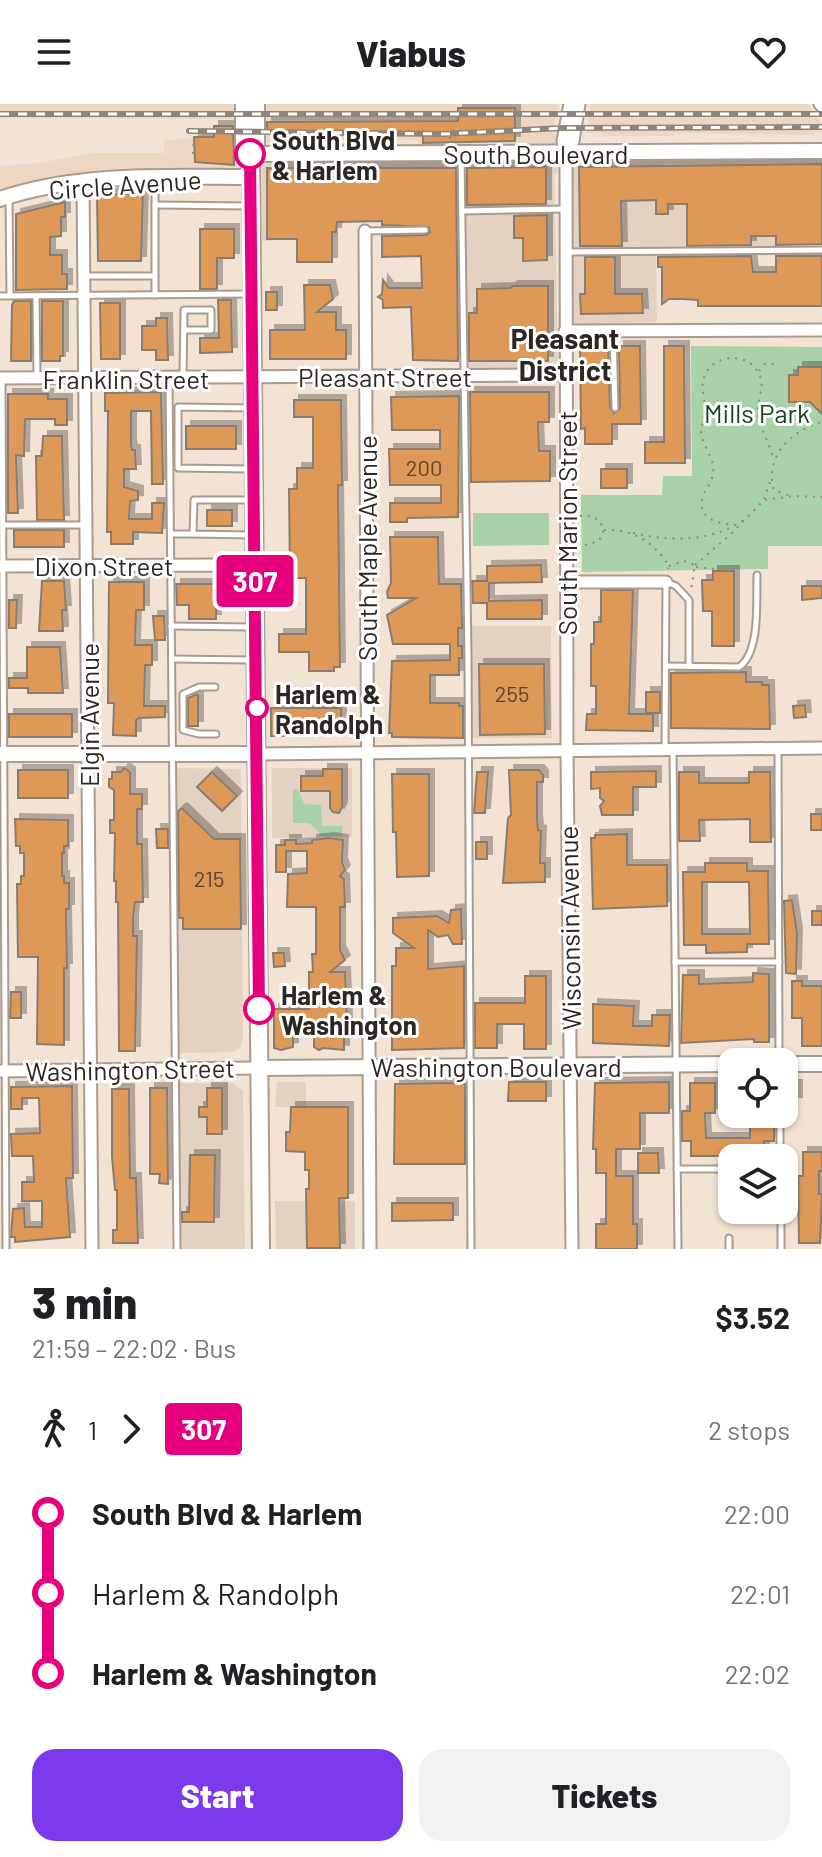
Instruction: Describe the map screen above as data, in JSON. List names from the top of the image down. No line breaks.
{"streets":{"street":["South Boulevard","Circle Avenue","Pleasant Street","Franklin Street","South Marion Street","South Maple Avenue","Dixon Street","Elgin Avenue","Wisconsin Avenue","Washington Boulevard","Washington Street"]},"crossings":[["South Boulevard","South Marion Street"],["Circle Avenue","Elgin Avenue"],["Pleasant Street","Franklin Street"],["Pleasant Street","South Marion Street"],["Pleasant Street","South Maple Avenue"],["Franklin Street","Elgin Avenue"],["South Marion Street","Wisconsin Avenue"],["South Maple Avenue","Washington Boulevard"],["Dixon Street","Elgin Avenue"],["Elgin Avenue","Washington Street"],["Wisconsin Avenue","Washington Boulevard"],["Washington Boulevard","Washington Street"]],"districts":["Pleasant District"],"parks":["Mills Park"],"places":["South Blvd & Harlem","Harlem & Randolph","Harlem & Washington"],"lines":["bus line 307"],"house_numbers":["200","255","215"],"page":{"header":"Viabus","on_map":"307","heading":["3 min","21:59 – 22:02 · Bus","$3.52"],"legs":["1","307","2 stops"],"list":[{"name":"South Blvd & Harlem","value":"22:00"},{"name":"Harlem & Randolph","value":"22:01"},{"name":"Harlem & Washington","value":"22:02"}],"buttons":["Start","Tickets"]}}
